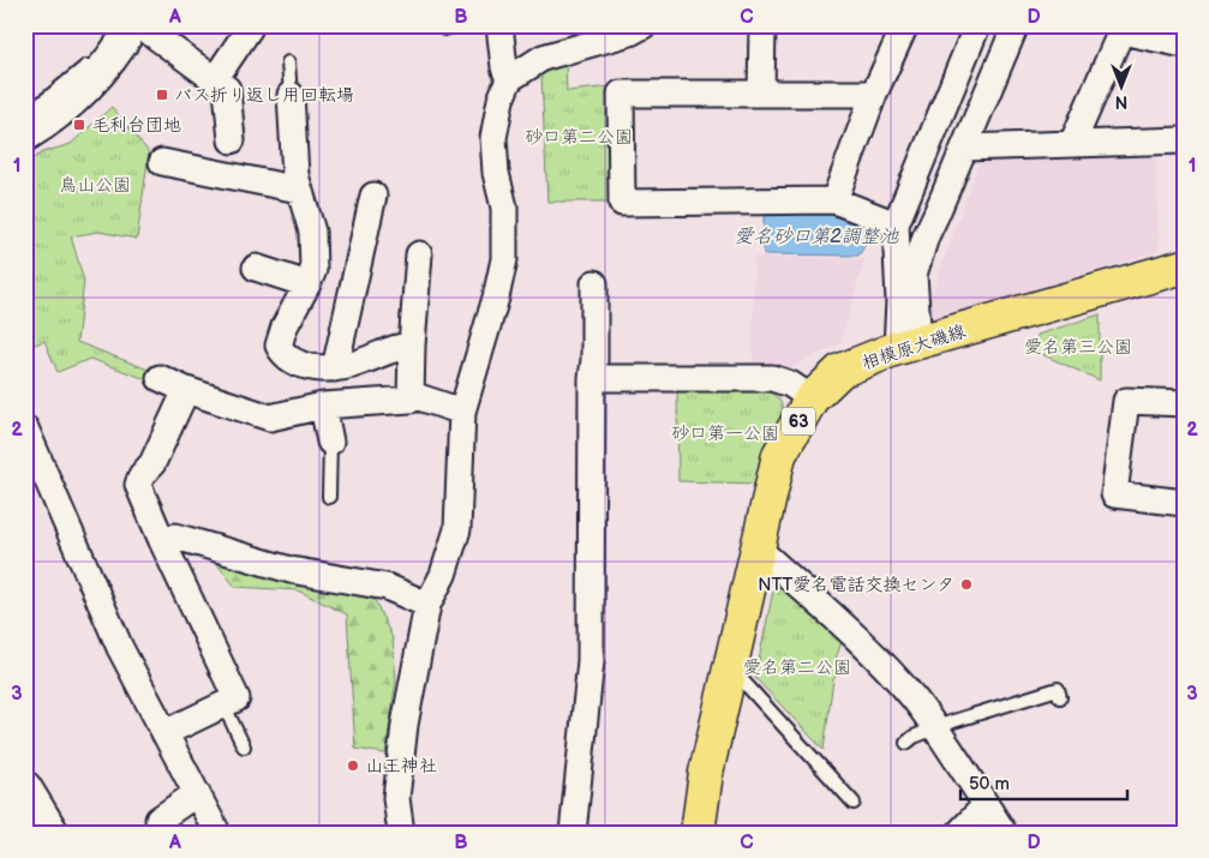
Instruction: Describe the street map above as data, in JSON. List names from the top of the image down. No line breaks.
{"streets":{"main road":["相模原大磯線","63"]},"water":["愛名砂口第2調整池"],"parks":["砂口第二公園","鳥山公園","愛名第三公園","砂口第一公園","愛名第二公園"],"places":{"transit":["バス折り返し用回転場","毛利台団地"],"other":["NTT愛名電話交換センタ","山王神社"]},"scale_bar":"50 m","north":"bottom","grid":{"columns":["A","B","C","D"],"rows":["1","2","3"]}}
